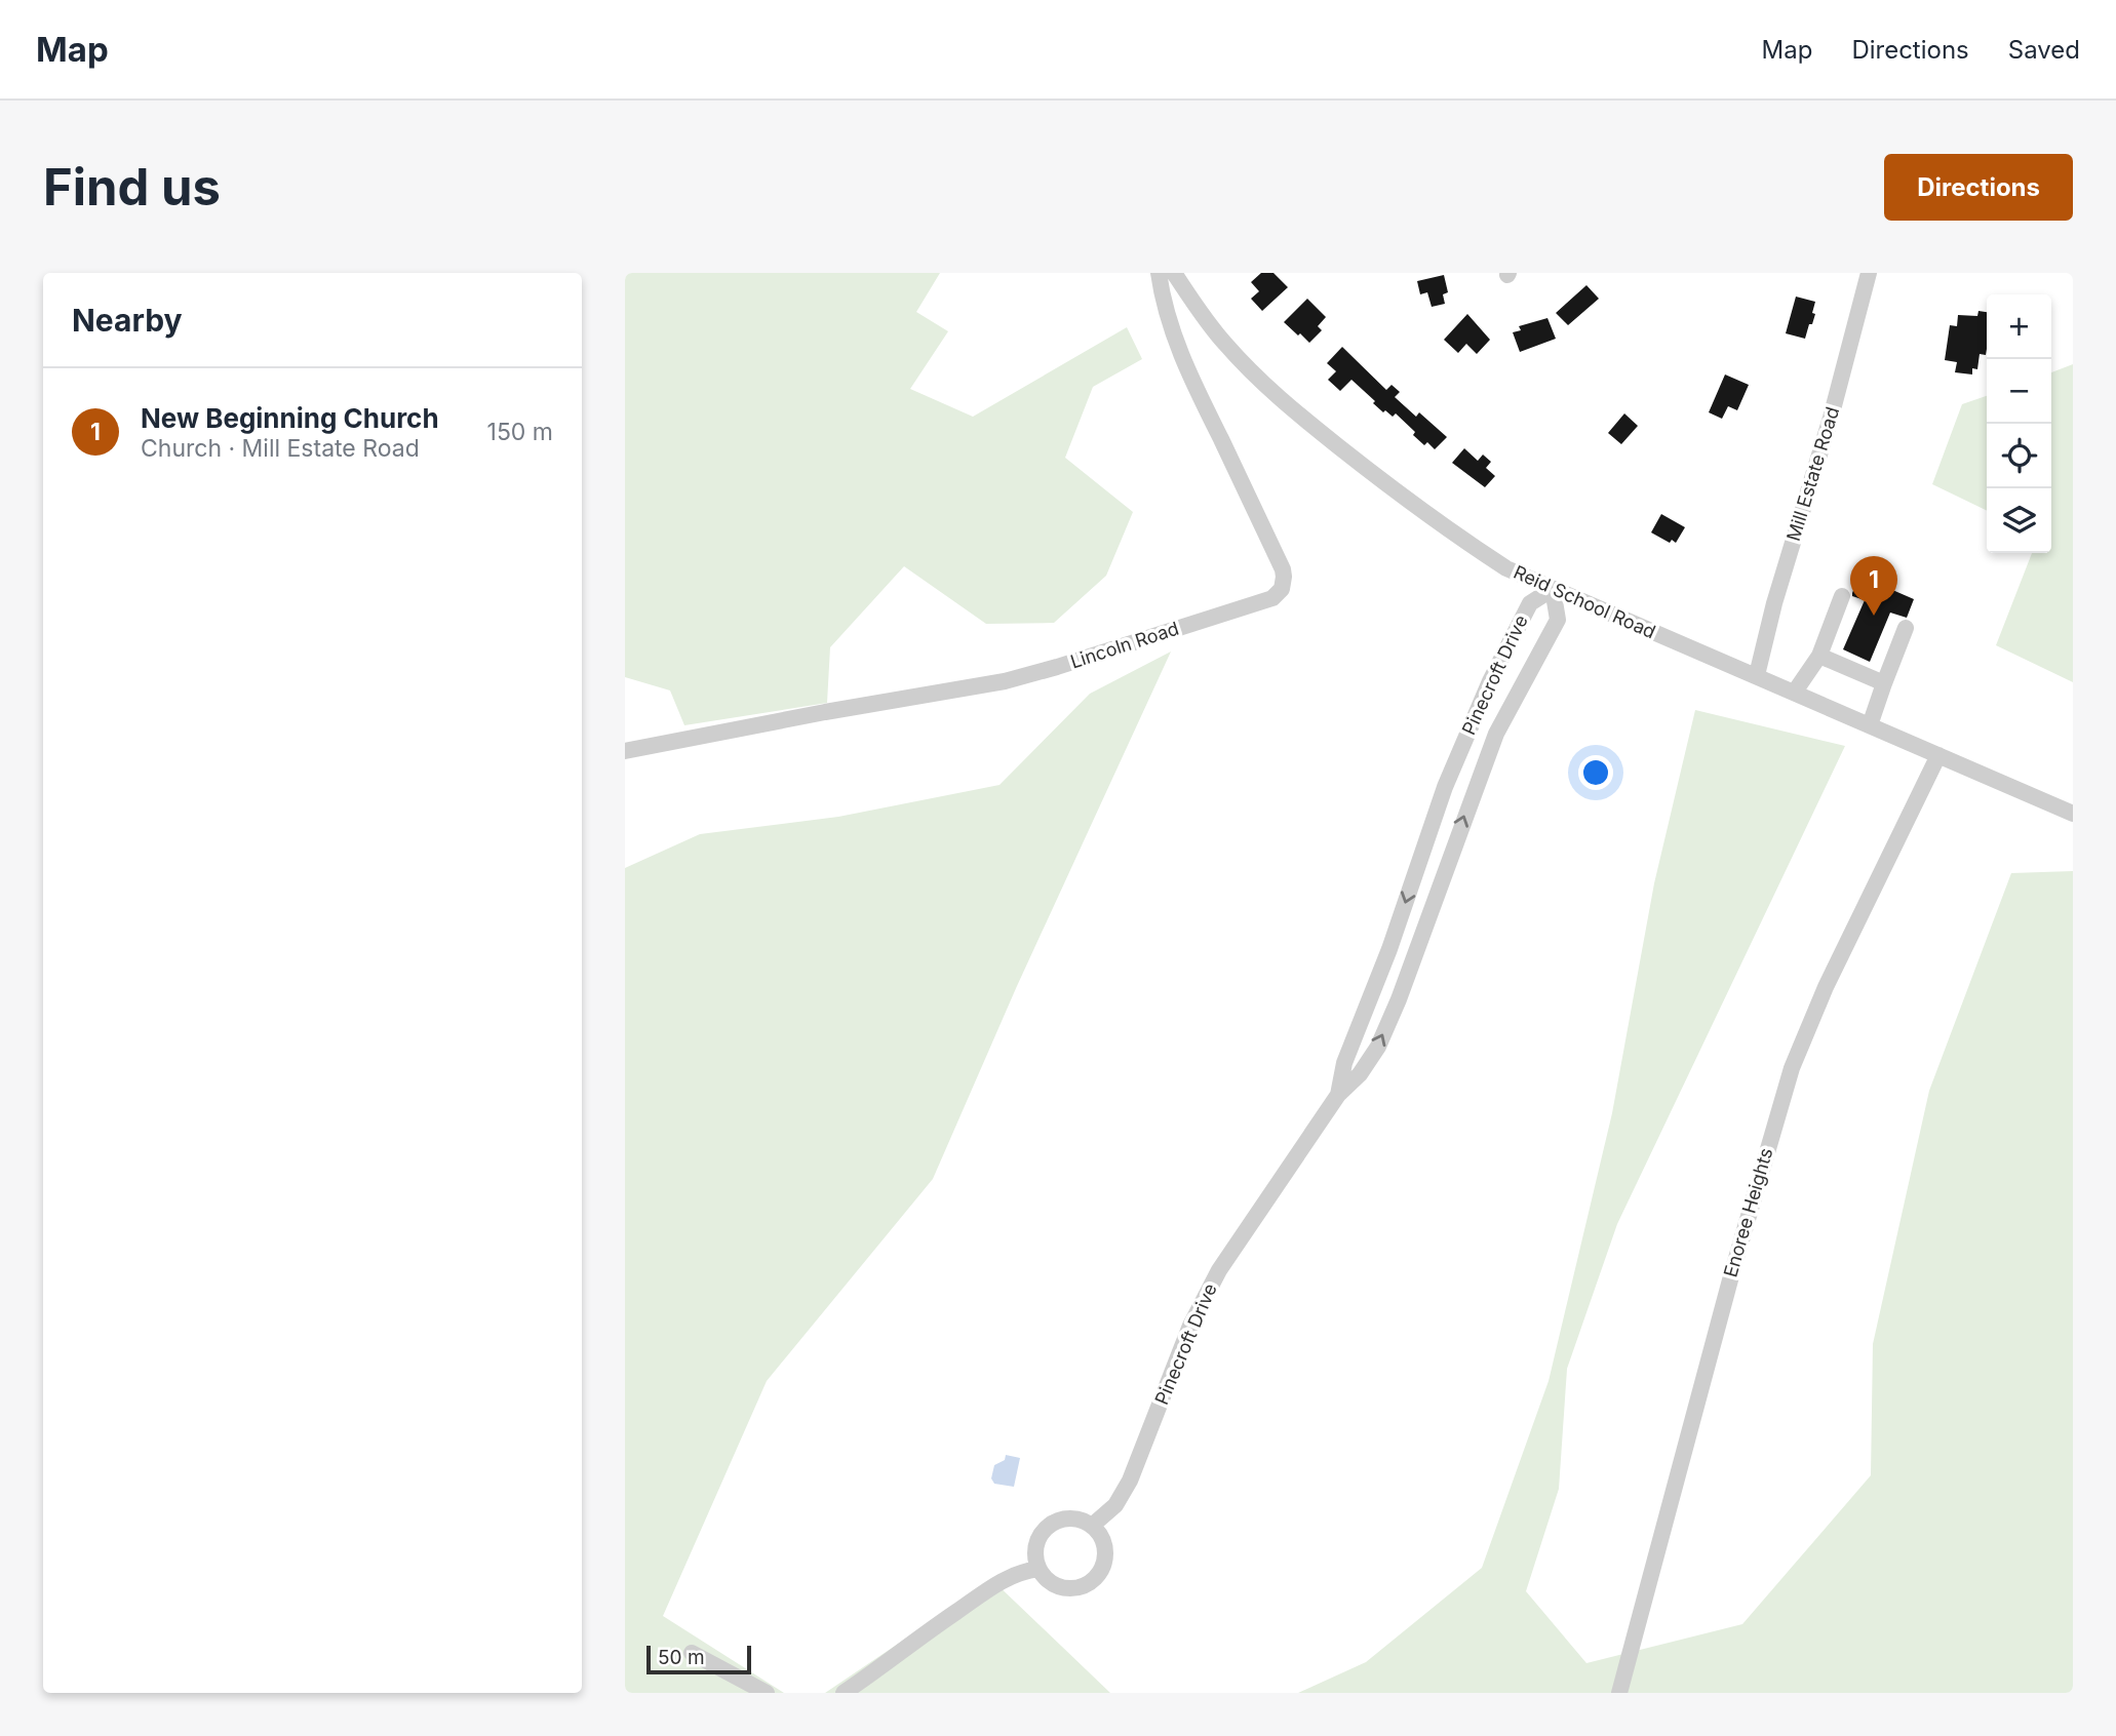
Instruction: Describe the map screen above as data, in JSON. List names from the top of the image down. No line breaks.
{"streets":{"street":["Mill Estate Road","Reid School Road","Lincoln Road","Pinecroft Drive","Enoree Heights"]},"crossings":[["Mill Estate Road","Reid School Road"],["Reid School Road","Pinecroft Drive"],["Reid School Road","Enoree Heights"]],"scale_bar":"50 m","page":{"header":"Map","nav":["Map","Directions","Saved"],"buttons":"Directions","title":"Find us","heading":"Nearby","map_buttons":["+","−"],"list":[{"mark":"1","name":"New Beginning Church","note":"Church · Mill Estate Road","value":"150 m"}],"pins":"1","scale":"50 m"}}
